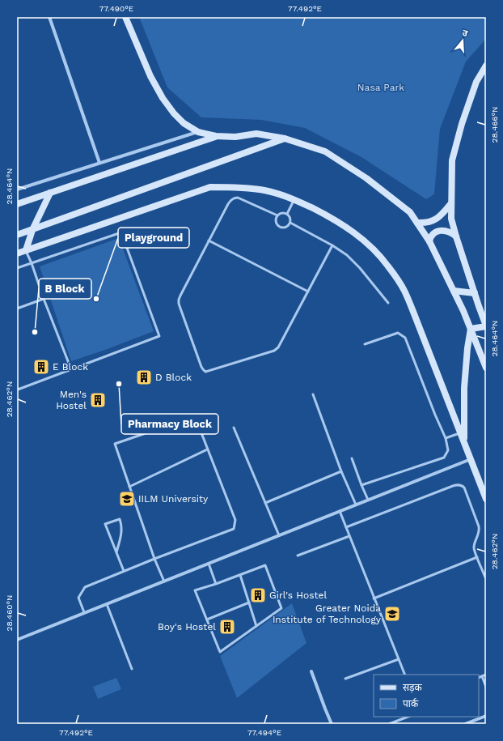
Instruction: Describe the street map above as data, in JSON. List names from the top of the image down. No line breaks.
{"parks":["Nasa Park"],"places":{"other":["Playground","B Block","Pharmacy Block"],"building":["E Block","D Block","Men's Hostel","Girl's Hostel","Boy's Hostel"],"school or university":["IILM University","Greater Noida Institute of Technology"]},"legend":["सड़क","पार्क"],"north":"top","coordinates":["77.490°E","77.492°E","28.466°N","28.464°N","28.462°N","28.460°N","77.494°E"]}
